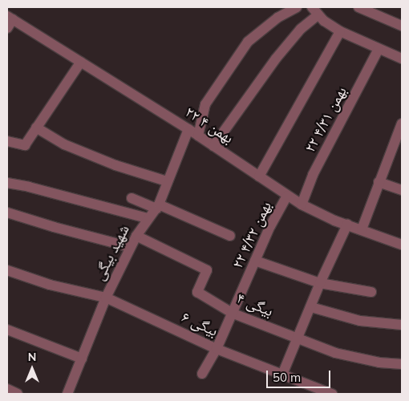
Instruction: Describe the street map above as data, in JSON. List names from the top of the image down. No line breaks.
{"streets":{"street":["۲۲ بهمن ۴/۳۱","۲۲ بهمن ۴","۲۲ بهمن ۴/۳۲","شهید بیگی","بیگی ۴","بیگی ۶"]},"crossings":[["۲۲ بهمن ۴/۳۱","۲۲ بهمن ۴"],["۲۲ بهمن ۴","۲۲ بهمن ۴/۳۲"],["۲۲ بهمن ۴","شهید بیگی"],["۲۲ بهمن ۴/۳۲","بیگی ۴"],["۲۲ بهمن ۴/۳۲","بیگی ۶"],["شهید بیگی","بیگی ۴"],["شهید بیگی","بیگی ۶"]],"scale_bar":"50 m","north":"top"}
